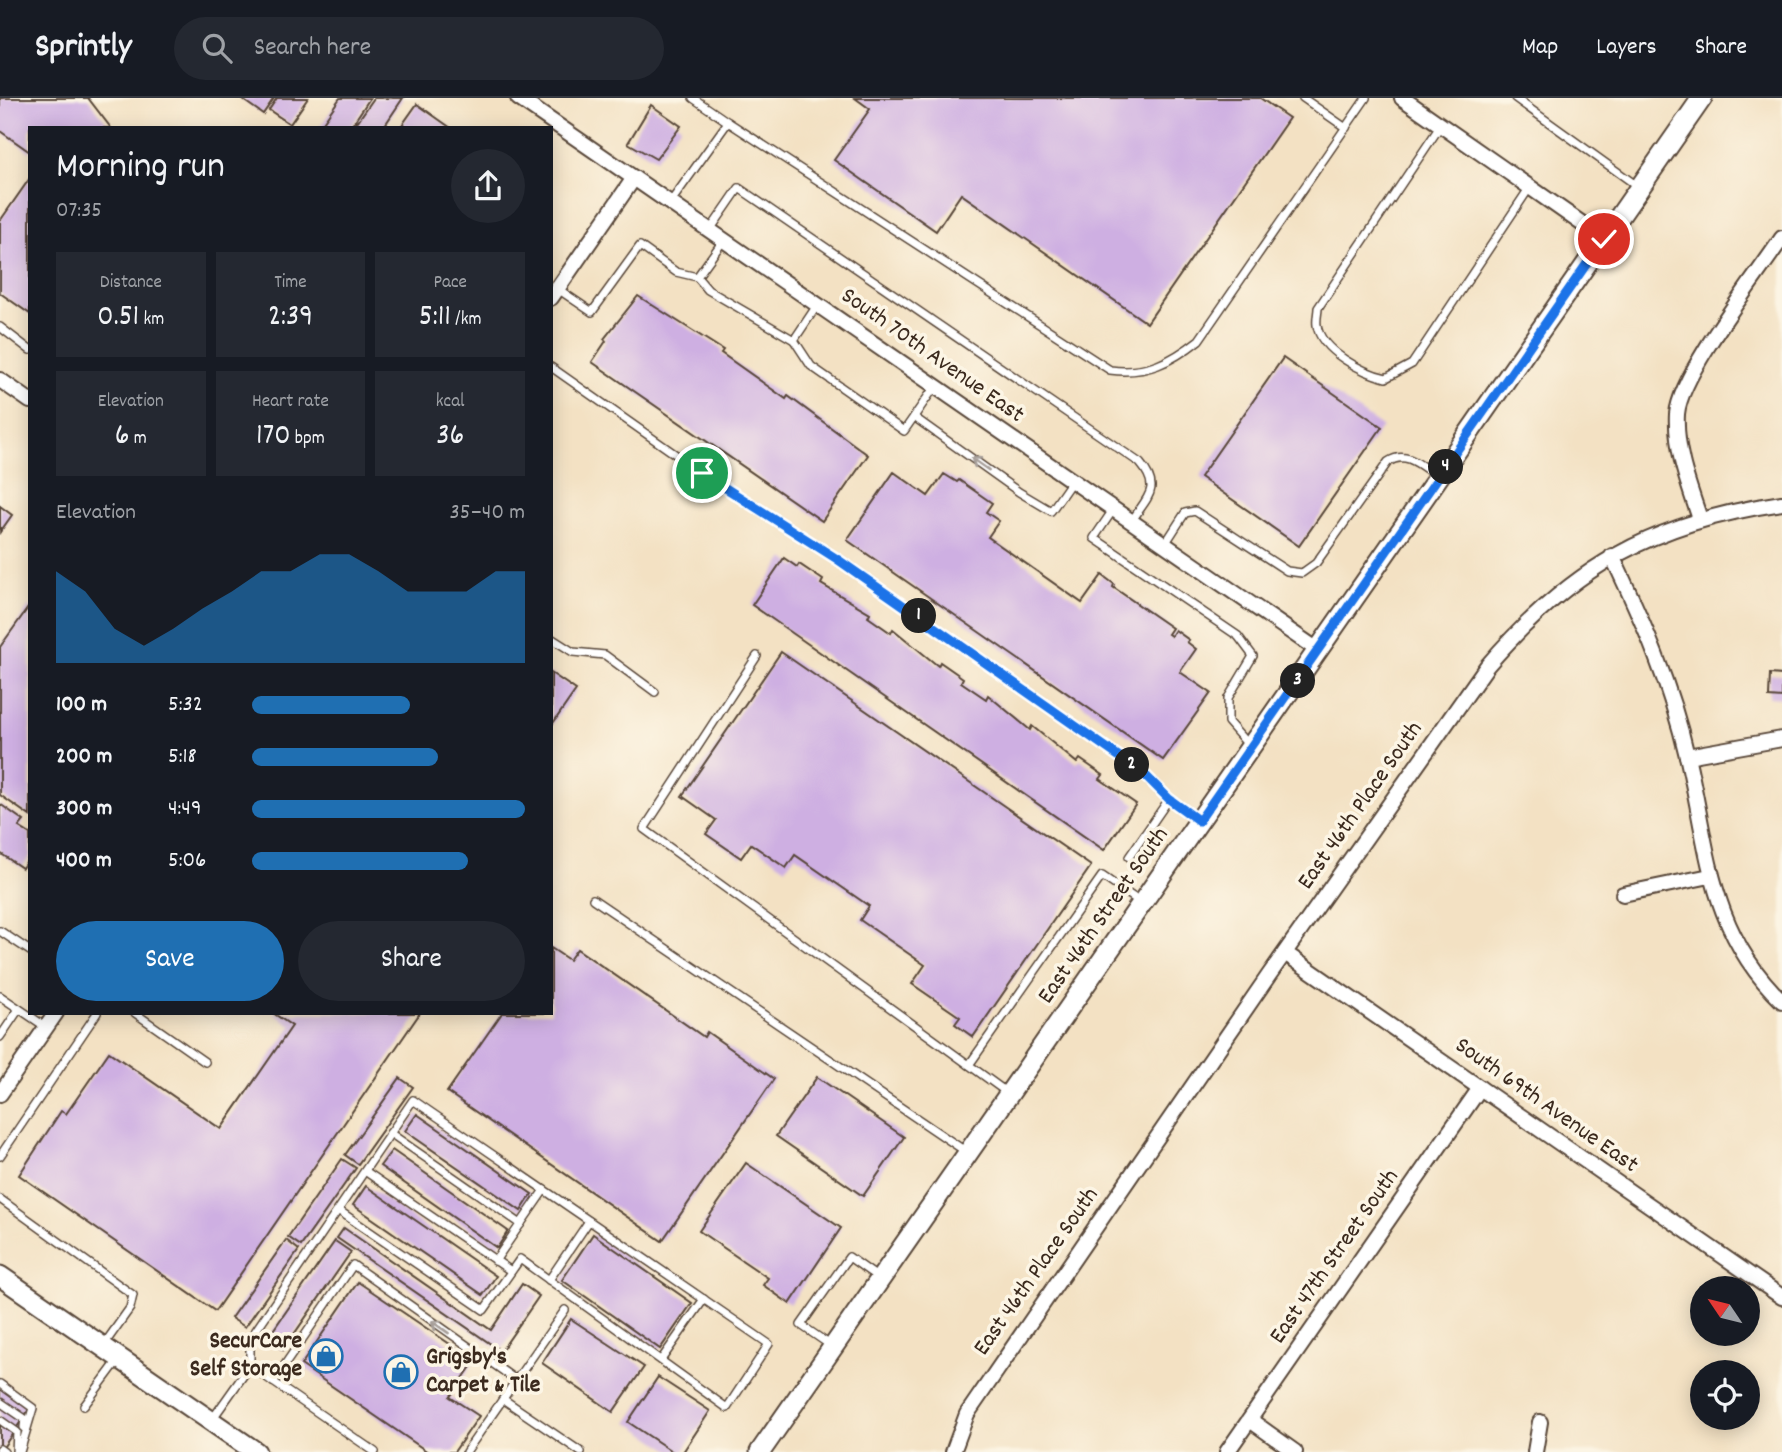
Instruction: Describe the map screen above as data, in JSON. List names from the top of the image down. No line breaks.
{"streets":{"street":["South 70th Avenue East","East 46th Place South","East 46th Street South","South 69th Avenue East","East 47th Street South"]},"crossings":[["South 70th Avenue East","East 46th Street South"],["East 46th Place South","South 69th Avenue East"],["South 69th Avenue East","East 47th Street South"]],"places":{"shop":["SecurCare Self Storage","Grigsby's Carpet & Tile"]},"north":"top left","page":{"header":"Sprintly","search":"Search here","nav":["Map","Layers","Share"],"heading":["Morning run","07:35"],"stats":[["Distance","0.51 km"],["Time","2:39"],["Pace","5:11 /km"],["Elevation","6 m"],["Heart rate","170 bpm"],["kcal","36"]],"pins":["4","1","3","2"],"chart":["Elevation","35–40 m"],"list":[{"name":"100 m","note":"5:32"},{"name":"200 m","note":"5:18"},{"name":"300 m","note":"4:49"},{"name":"400 m","note":"5:06"}],"buttons":["Save","Share"]}}
